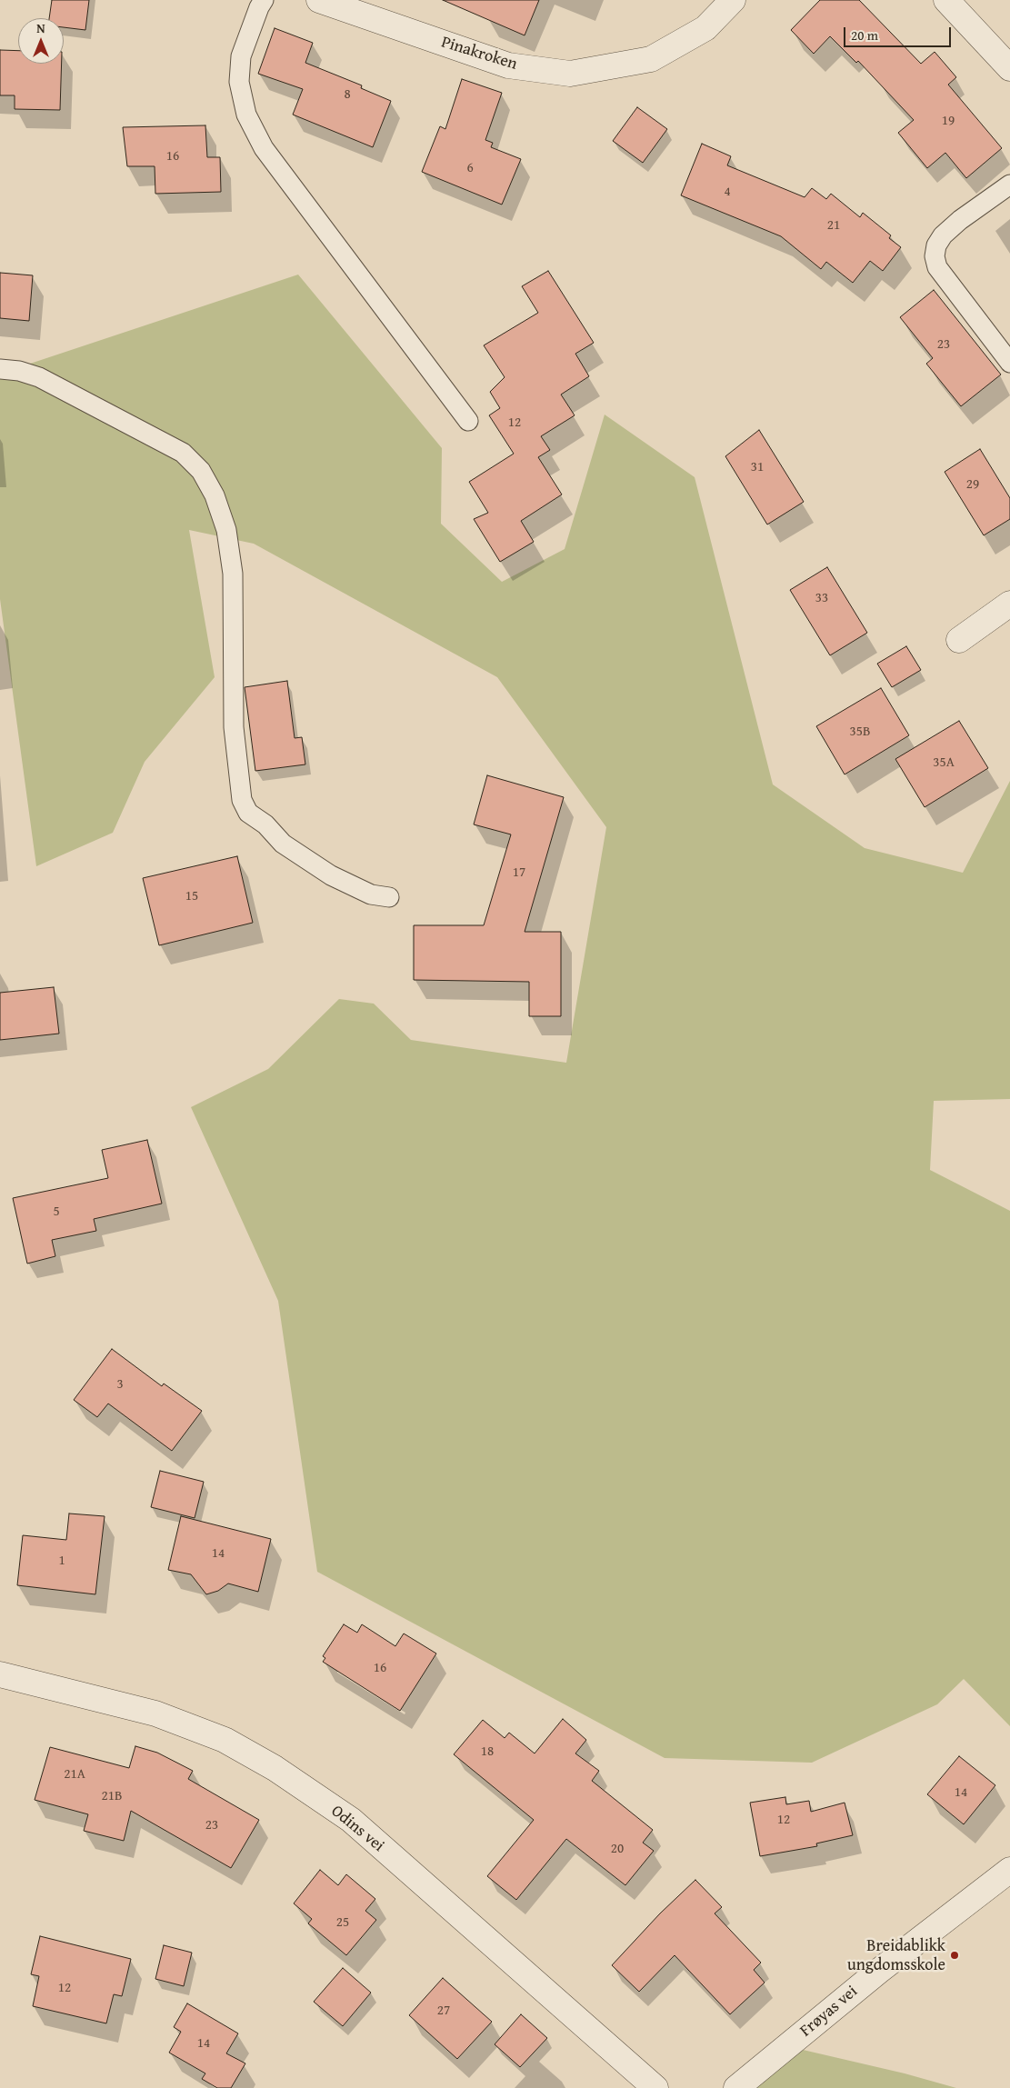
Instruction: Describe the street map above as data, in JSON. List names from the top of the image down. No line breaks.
{"streets":{"street":["Pinakroken","Odins vei","Frøyas vei"]},"places":["Breidablikk ungdomsskole"],"house_numbers":["8","19","16","6","4","21","23","12","31","29","33","35B","35A","17","15","5","3","14","1","16","18","21A","14","21B","12","23","20","25","12","27","14"],"scale_bar":"20 m","north":"top"}
